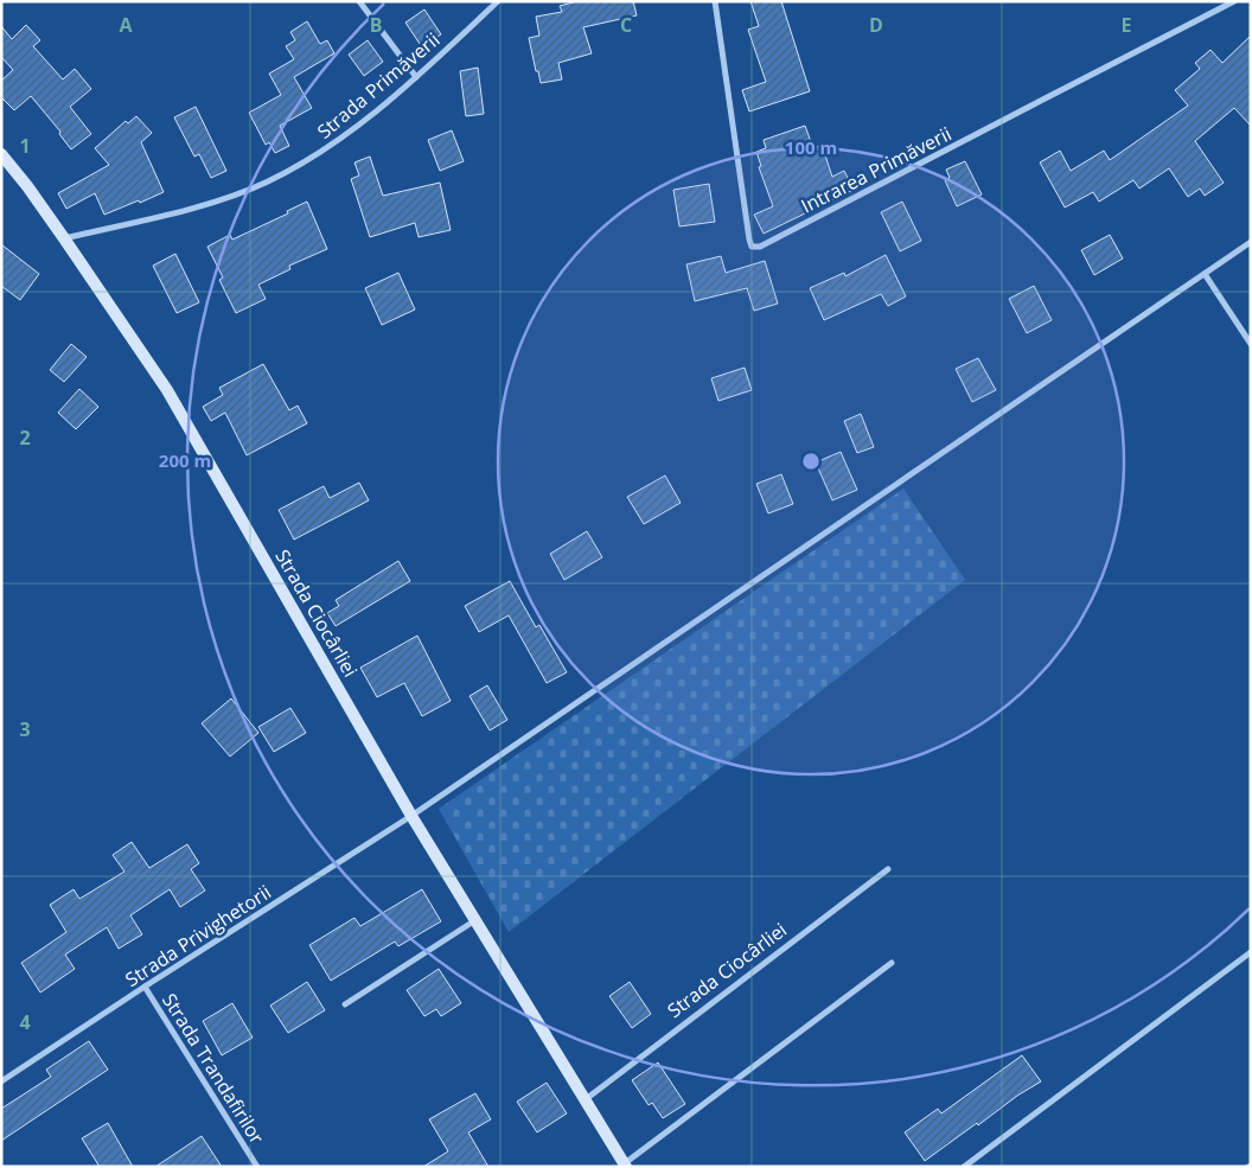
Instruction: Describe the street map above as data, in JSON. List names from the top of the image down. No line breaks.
{"streets":{"street":["Strada Primăverii","Intrarea Primăverii","Strada Ciocârliei","Strada Privighetorii","Strada Trandafirilor"]},"crossings":[["Strada Primăverii","Strada Ciocârliei"],["Strada Ciocârliei","Strada Privighetorii"],["Strada Privighetorii","Strada Trandafirilor"]],"grid":{"columns":["A","B","C","D","E"],"rows":["1","2","3","4"]},"rings":["100 m","200 m"]}
